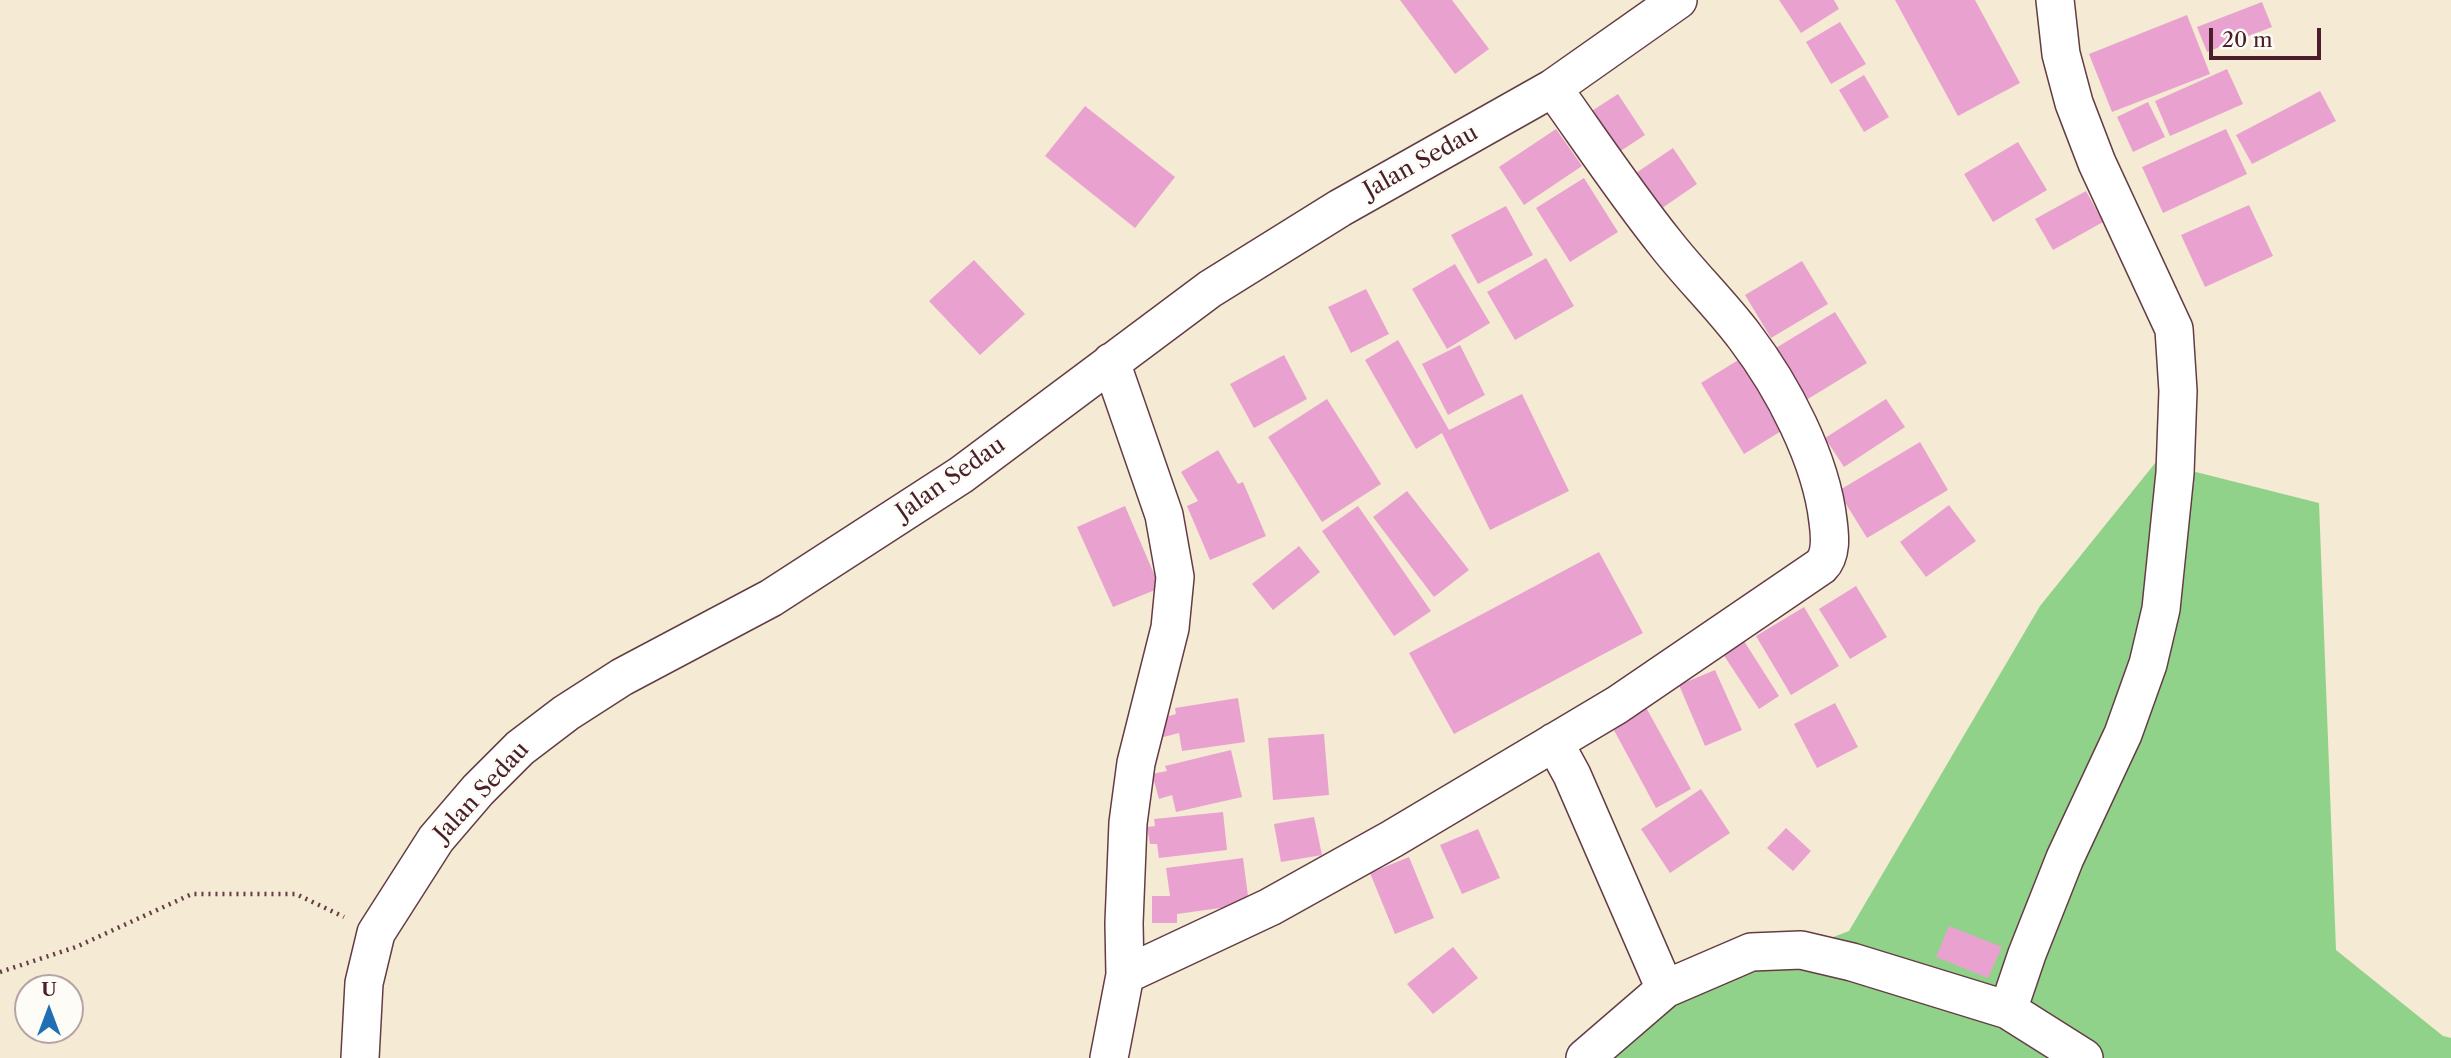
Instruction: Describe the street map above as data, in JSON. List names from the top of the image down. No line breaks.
{"streets":{"street":["Jalan Sedau"]},"scale_bar":"20 m","north":"top"}
